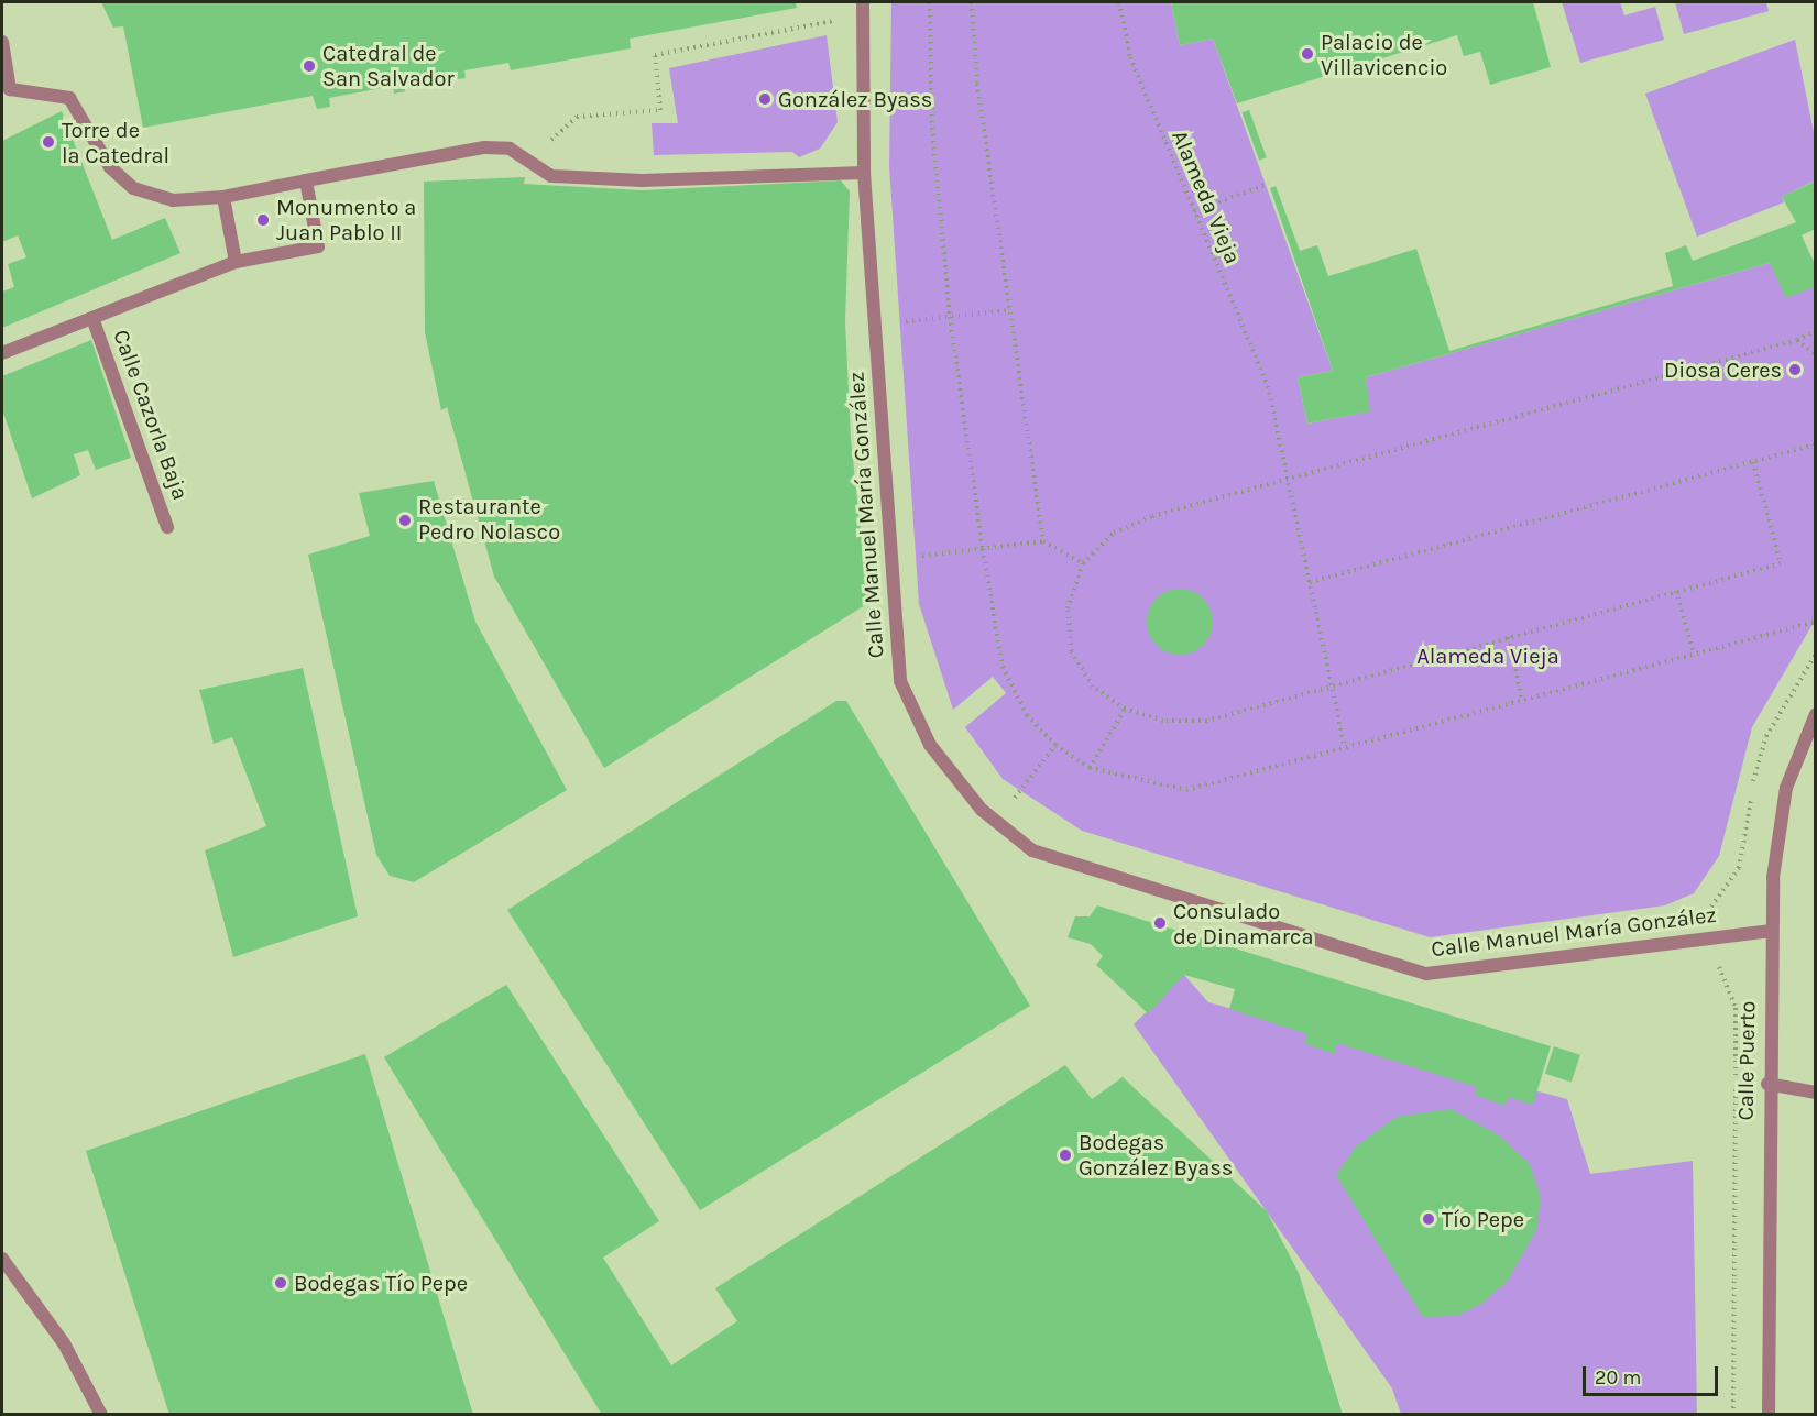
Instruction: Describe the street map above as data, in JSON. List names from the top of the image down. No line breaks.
{"streets":{"street":["Calle Cazorla Baja","Calle Manuel María González","Calle Puerto"],"path":["Alameda Vieja"]},"crossings":[["Calle Manuel María González","Calle Puerto"]],"parks":["Alameda Vieja"],"places":["Palacio de Villavicencio","Catedral de San Salvador","González Byass","Torre de la Catedral","Monumento a Juan Pablo II","Diosa Ceres","Restaurante Pedro Nolasco","Consulado de Dinamarca","Bodegas González Byass","Tío Pepe","Bodegas Tío Pepe"],"scale_bar":"20 m"}
